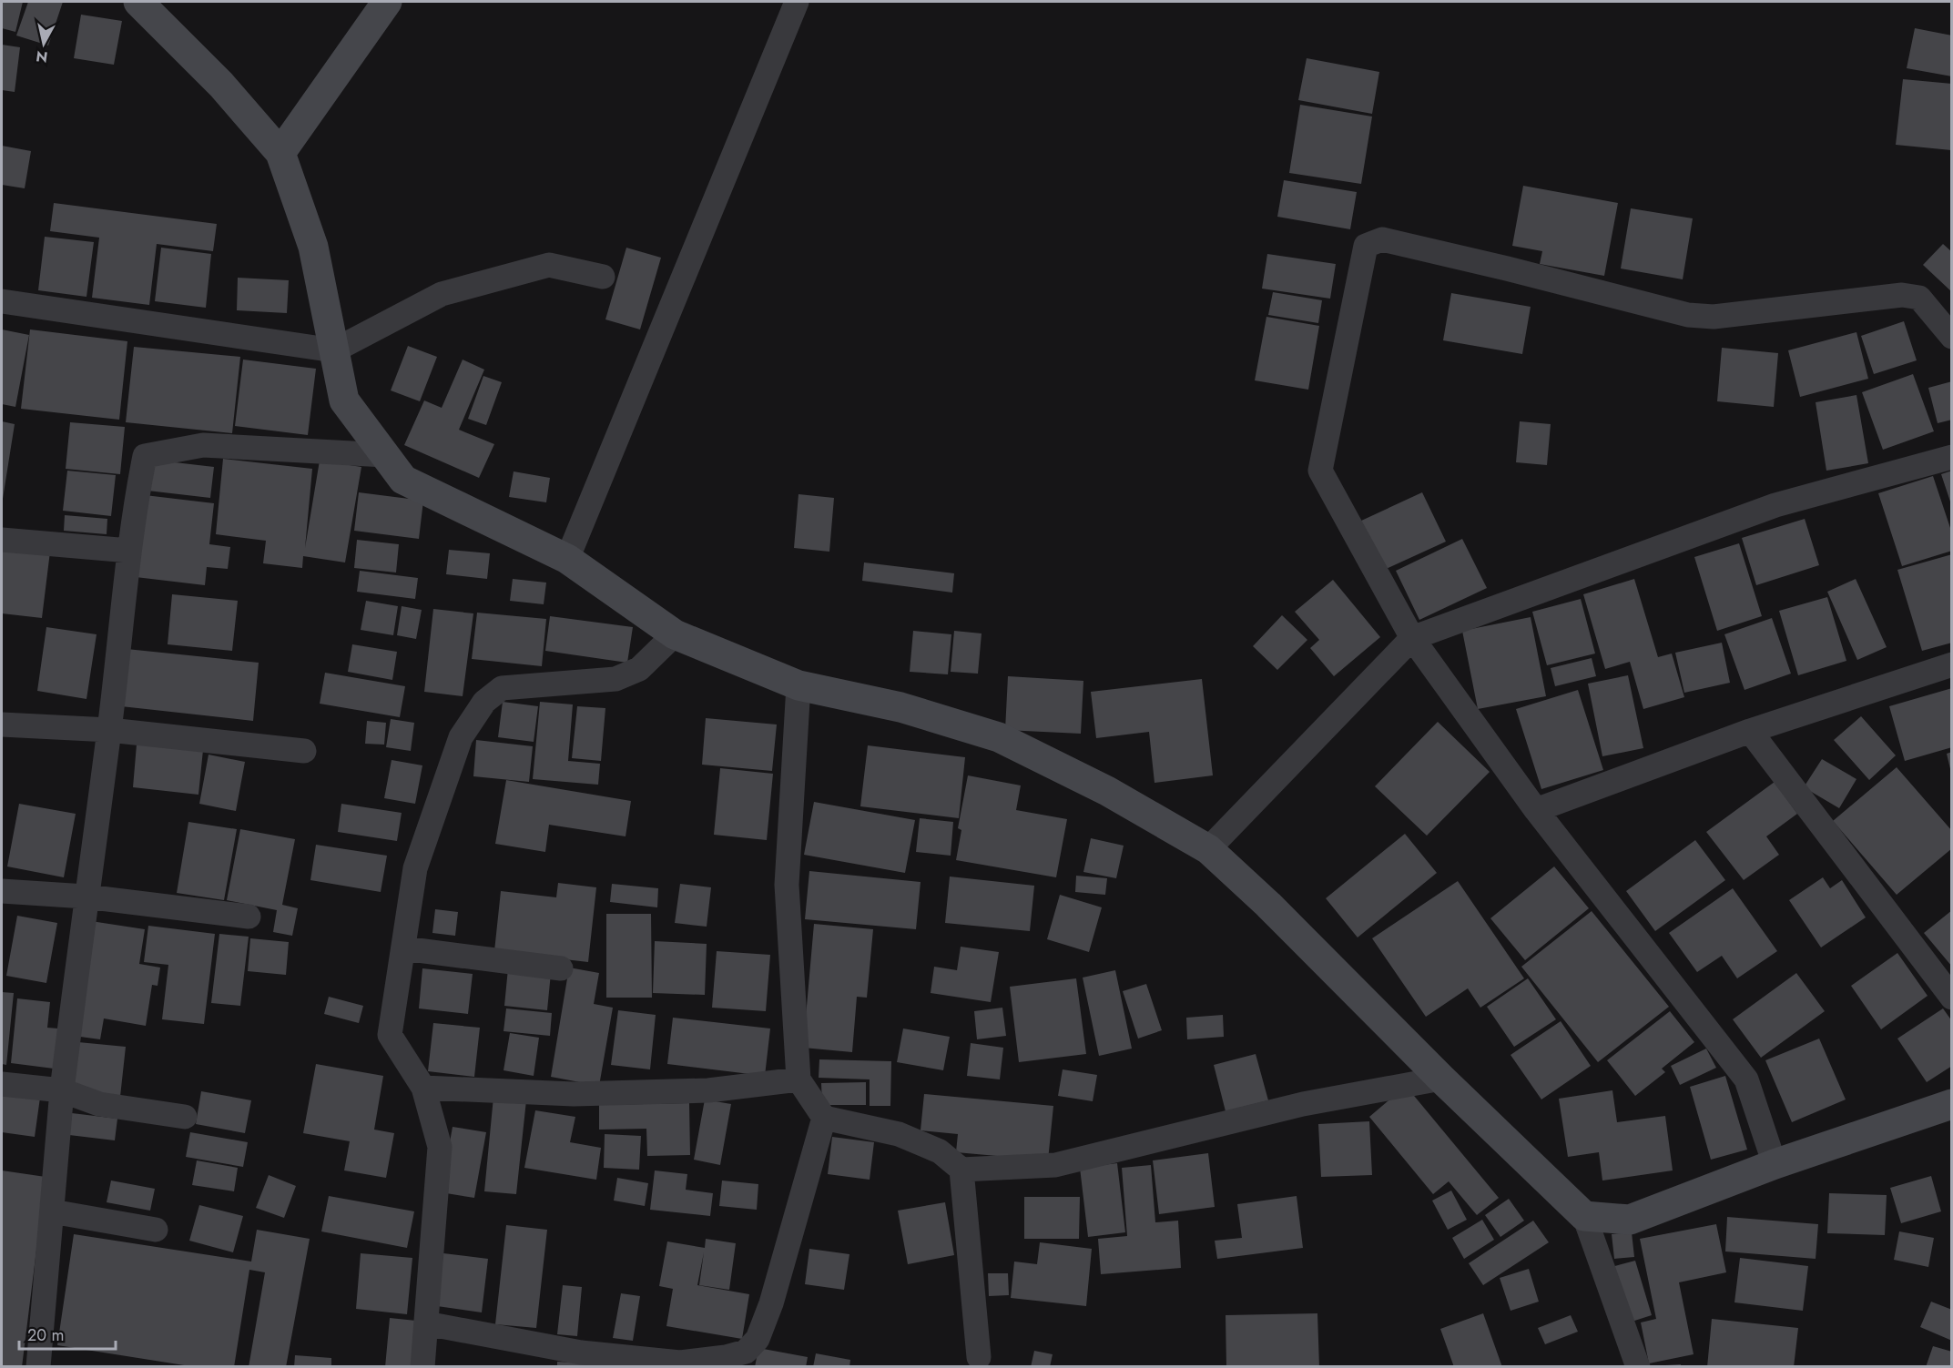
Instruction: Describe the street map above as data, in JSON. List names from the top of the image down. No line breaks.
{"scale_bar":"20 m","north":"bottom"}
